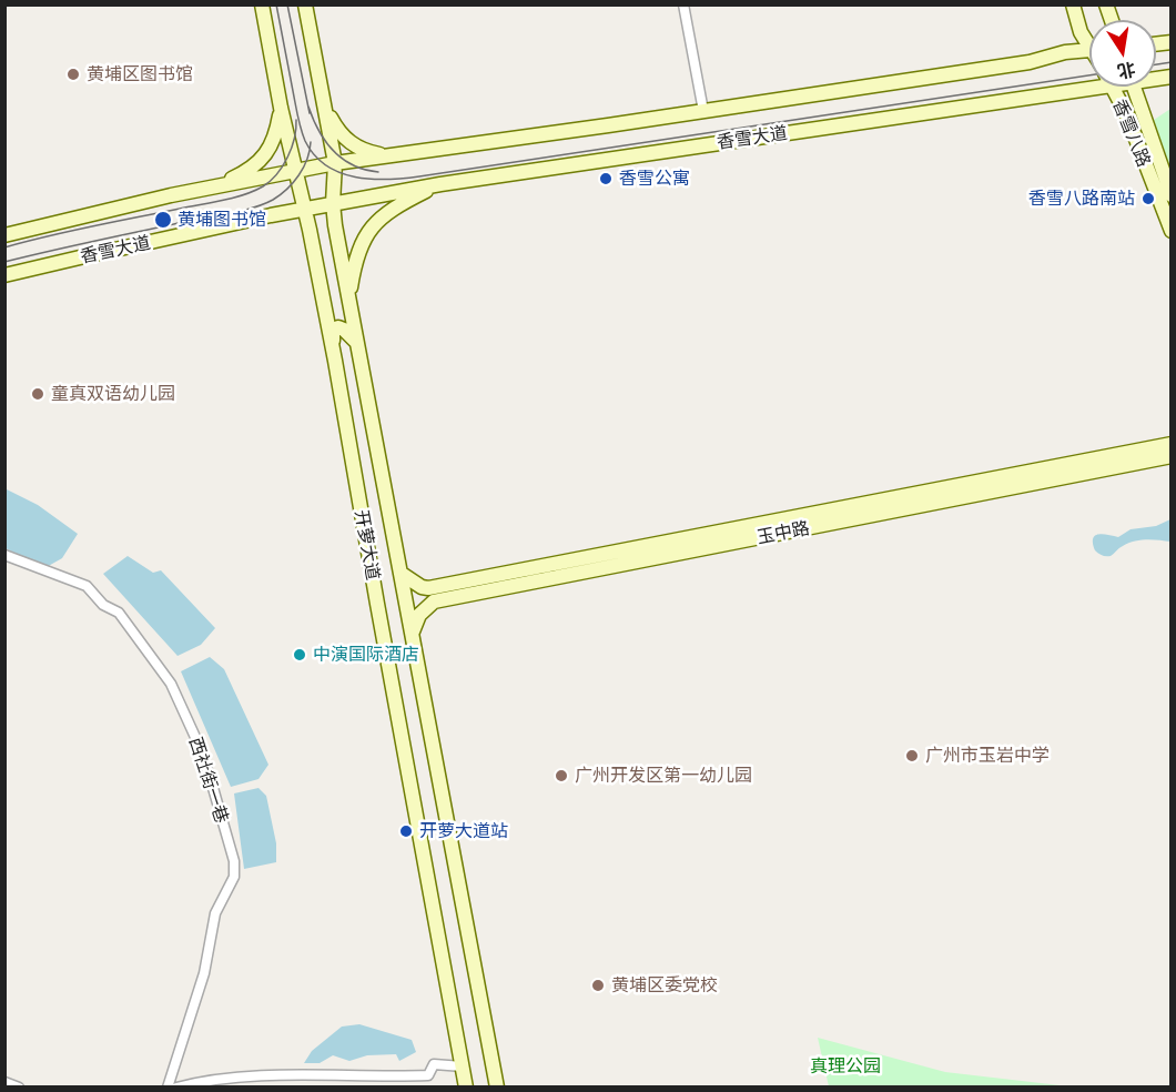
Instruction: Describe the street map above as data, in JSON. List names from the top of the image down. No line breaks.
{"streets":{"main road":["香雪八路","香雪大道","玉中路","开萝大道"],"street":["西社街一巷"]},"crossings":[["香雪大道","开萝大道"],["玉中路","开萝大道"]],"parks":["真理公园"],"places":["黄埔区图书馆","香雪公寓","香雪八路南站","黄埔图书馆","童真双语幼儿园","中演国际酒店","广州市玉岩中学","广州开发区第一幼儿园","开萝大道站","黄埔区委党校"],"north":"bottom"}
